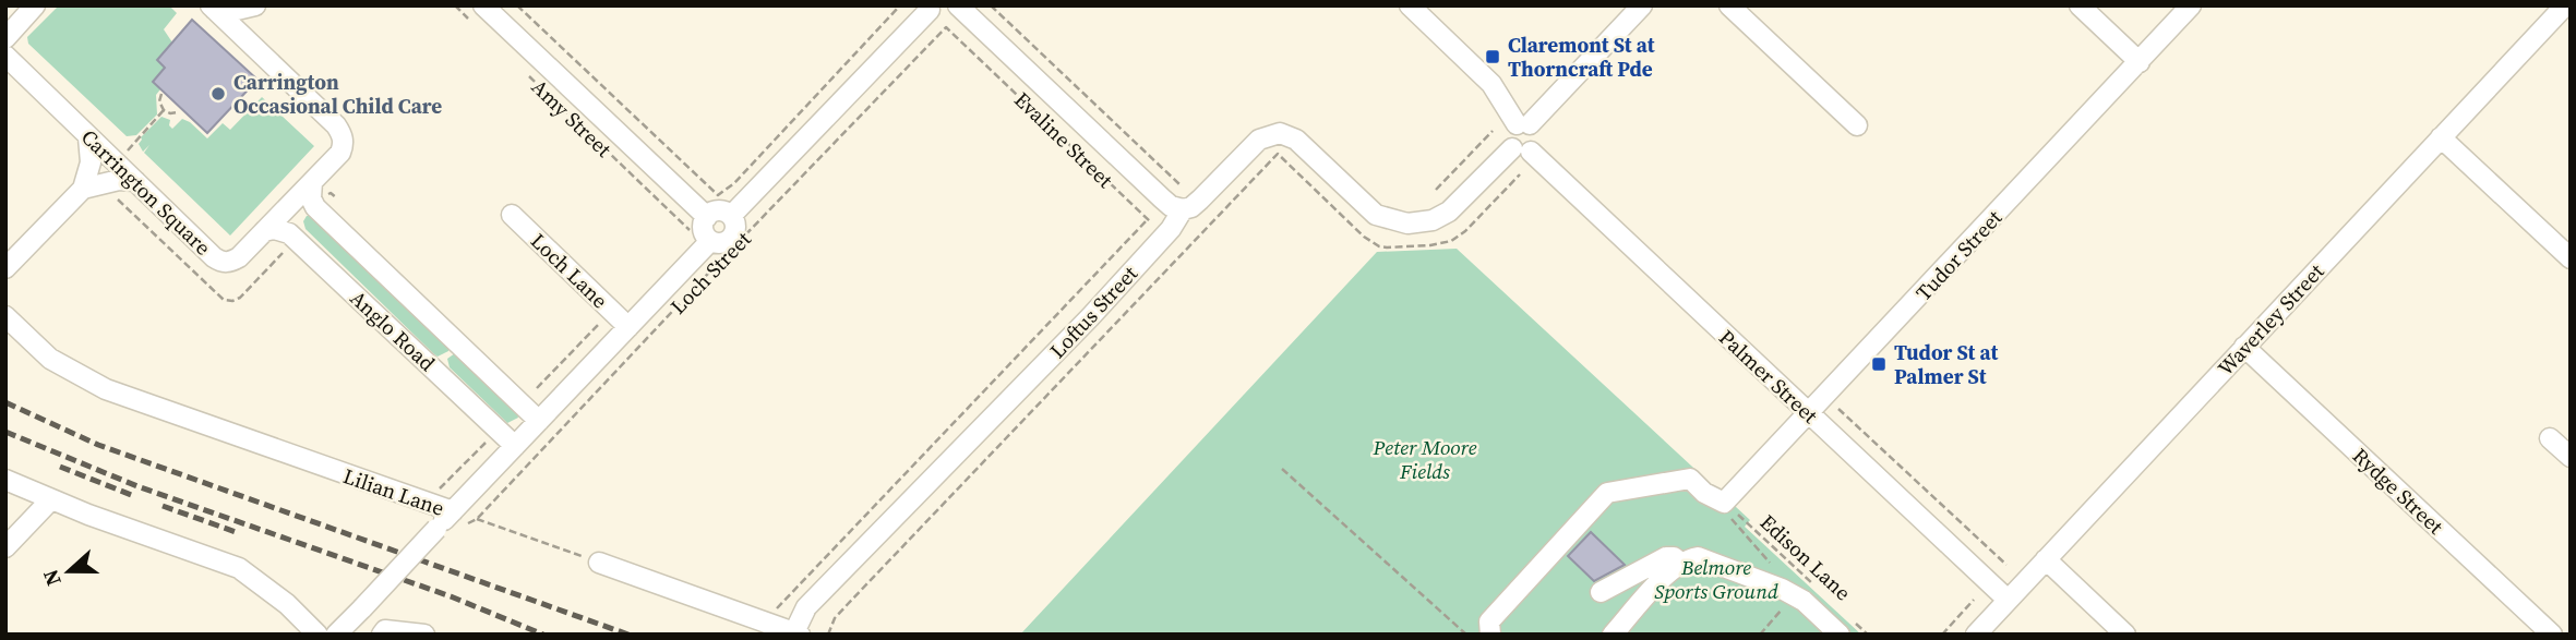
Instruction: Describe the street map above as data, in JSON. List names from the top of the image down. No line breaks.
{"streets":{"street":["Amy Street","Evaline Street","Carrington Square","Tudor Street","Loch Lane","Loch Street","Loftus Street","Waverley Street","Anglo Road","Palmer Street","Rydge Street","Lilian Lane"],"path":["Edison Lane"]},"crossings":[["Amy Street","Loch Street"],["Evaline Street","Loch Street"],["Evaline Street","Loftus Street"],["Carrington Square","Anglo Road"],["Tudor Street","Palmer Street"],["Tudor Street","Edison Lane"],["Loch Lane","Loch Street"],["Loch Street","Anglo Road"],["Loch Street","Lilian Lane"],["Loftus Street","Palmer Street"],["Waverley Street","Palmer Street"],["Waverley Street","Rydge Street"]],"parks":["Peter Moore Fields","Belmore Sports Ground"],"places":{"transit":["Claremont St at Thorncraft Pde","Tudor St at Palmer St"],"other":["Carrington Occasional Child Care"]},"north":"left"}
